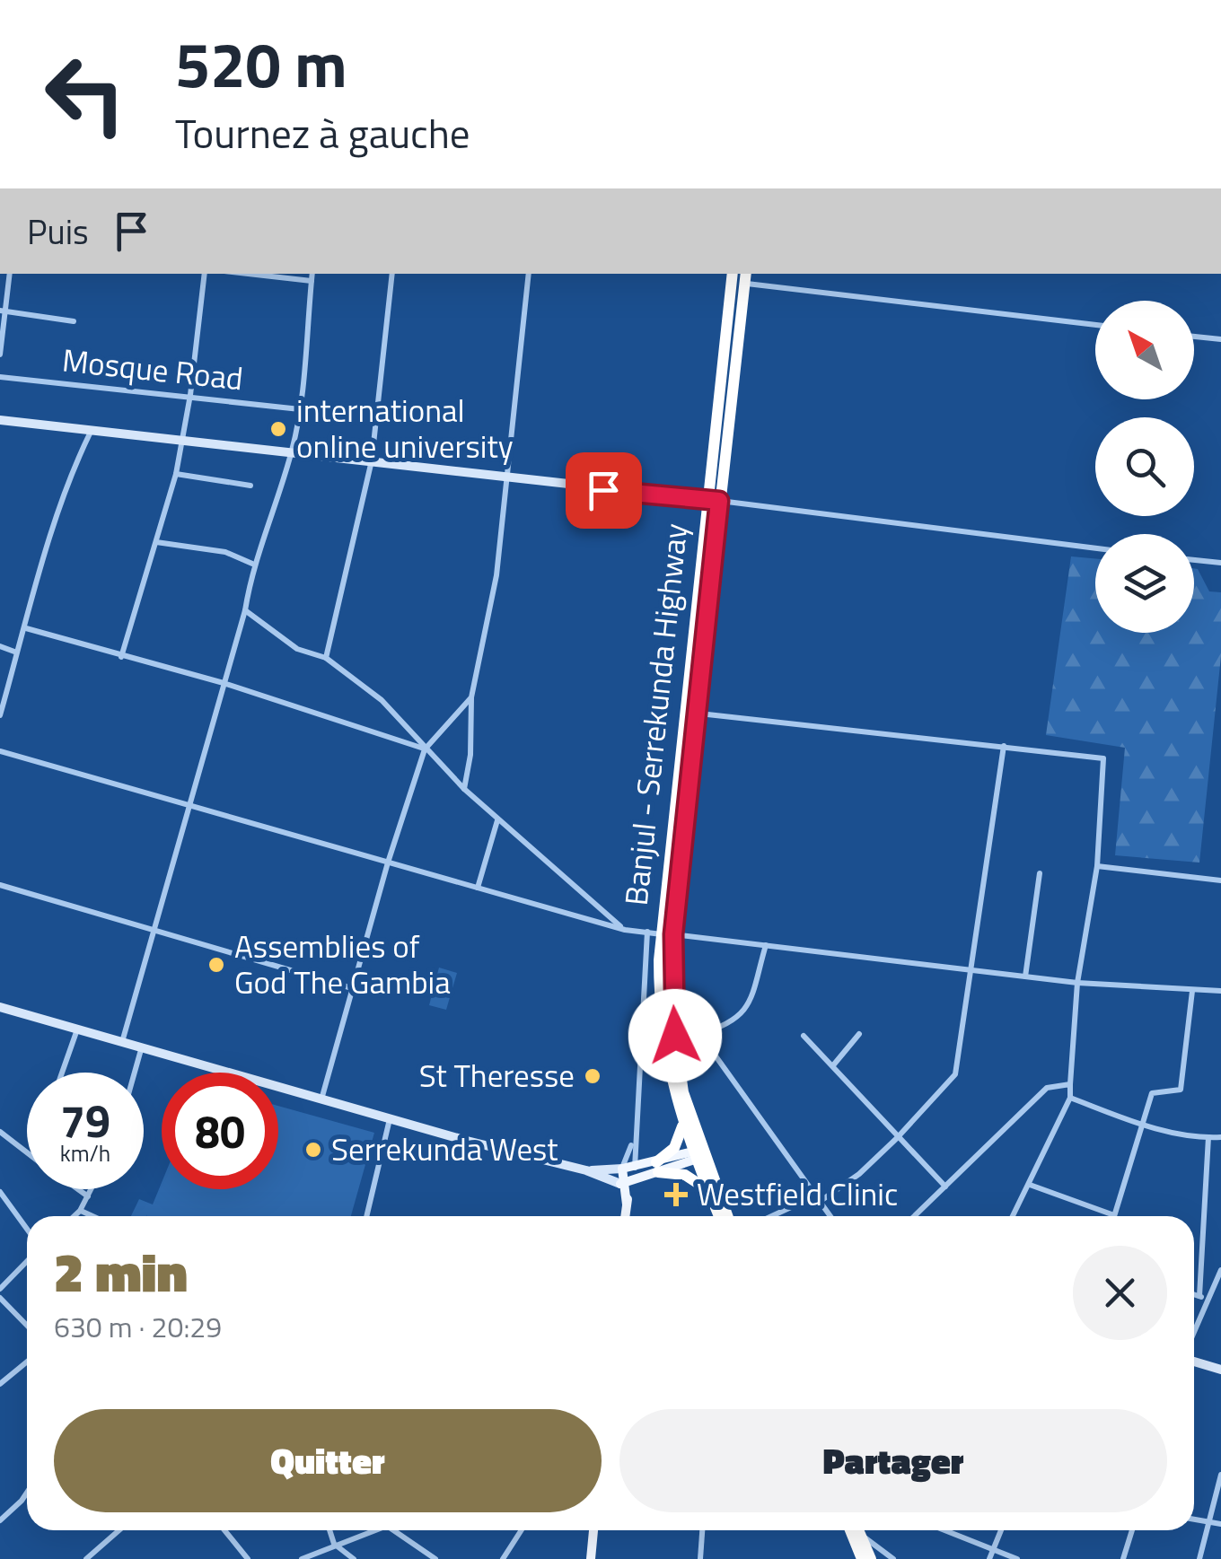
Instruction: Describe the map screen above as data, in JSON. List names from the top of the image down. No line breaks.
{"streets":{"highway":["Banjul - Serrekunda Highway"],"street":["Mosque Road"]},"places":{"other":["international online university","Assemblies of God The Gambia","St Theresse","Serrekunda West"],"health":["Westfield Clinic"]},"north":"top left","page":{"turn":["520 m","Tournez à gauche"],"then":"Puis","speed":"79 km/h","limit":"80","heading":["2 min","630 m · 20:29"],"buttons":["Quitter","Partager"]}}
